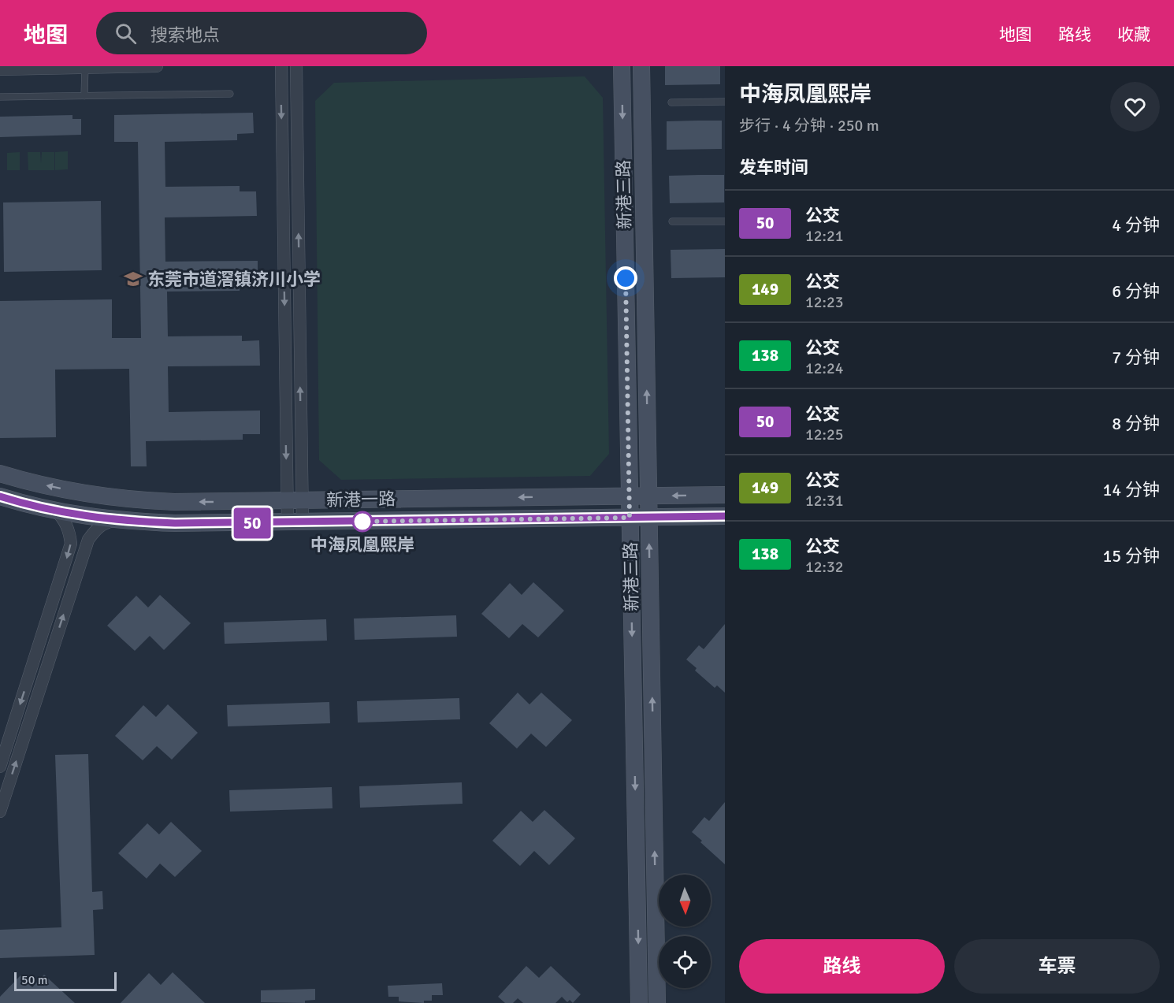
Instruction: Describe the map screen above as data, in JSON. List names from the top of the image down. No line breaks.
{"streets":{"street":["新港三路","新港一路"]},"crossings":[["新港三路","新港一路"]],"places":{"school or university":["东莞市道滘镇济川小学"],"other":["中海凤凰熙岸"]},"lines":["bus line 50"],"scale_bar":"50 m","north":"bottom","page":{"header":"地图","search":"搜索地点","nav":["地图","路线","收藏"],"on_map":"50","heading":[["中海凤凰熙岸","步行 · 4 分钟 · 250 m"],"发车时间"],"list":[{"mark":"50","name":"公交","note":"12:21","value":"4 分钟"},{"mark":"149","name":"公交","note":"12:23","value":"6 分钟"},{"mark":"138","name":"公交","note":"12:24","value":"7 分钟"},{"mark":"50","name":"公交","note":"12:25","value":"8 分钟"},{"mark":"149","name":"公交","note":"12:31","value":"14 分钟"},{"mark":"138","name":"公交","note":"12:32","value":"15 分钟"}],"buttons":["路线","车票"],"scale":"50 m"}}
